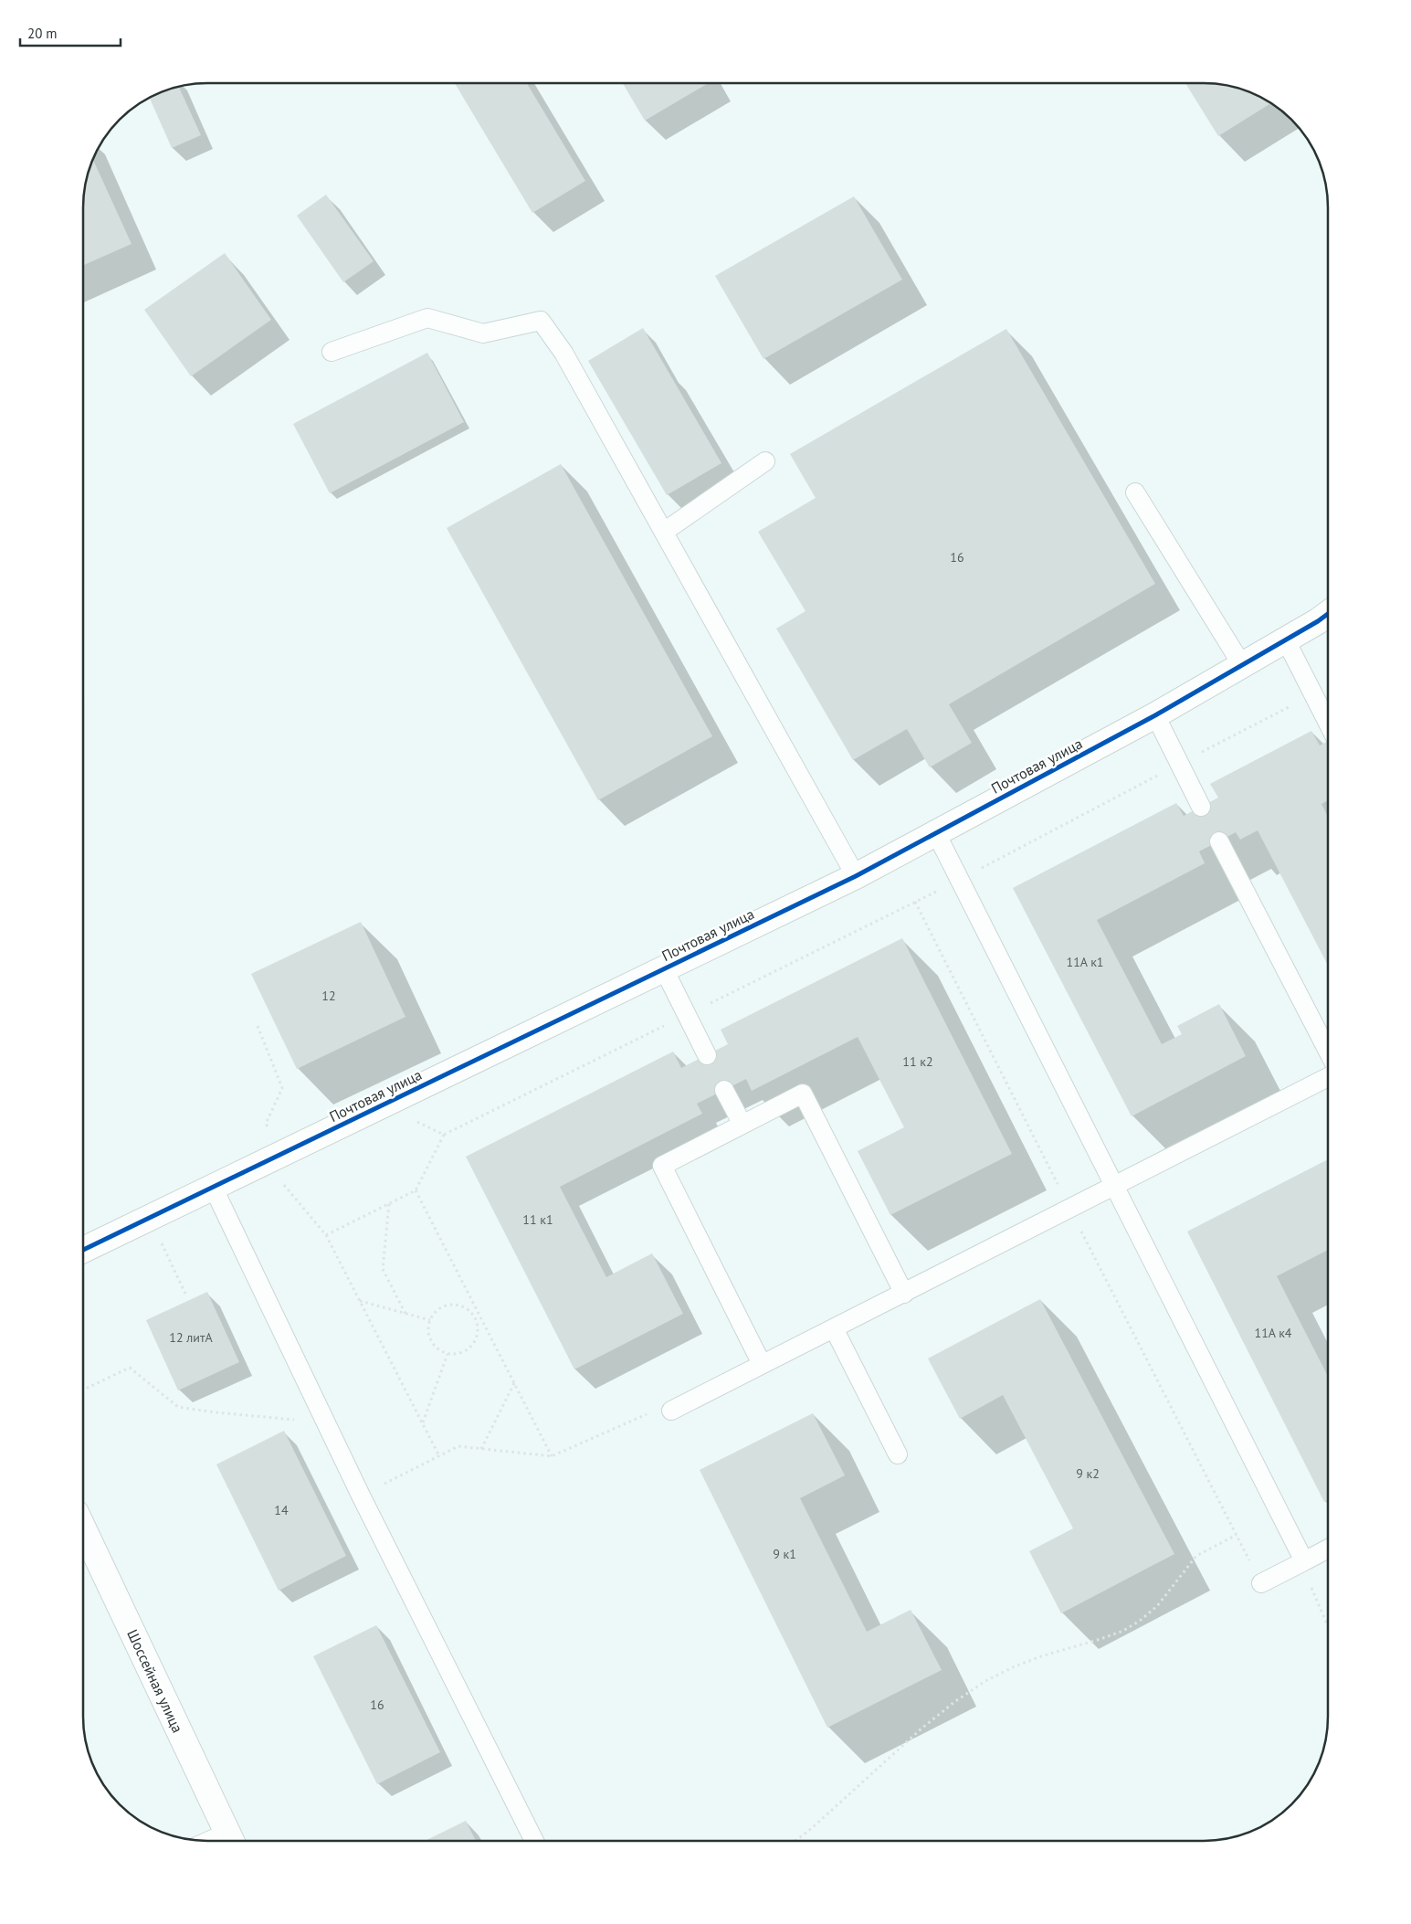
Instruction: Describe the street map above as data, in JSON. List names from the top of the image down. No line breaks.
{"streets":{"street":["Почтовая улица","Шоссейная улица"]},"house_numbers":["16","11А к1","12","11 к2","11 к1","11А к4","12 литА","9 к2","14","9 к1","16"],"scale_bar":"20 m"}
